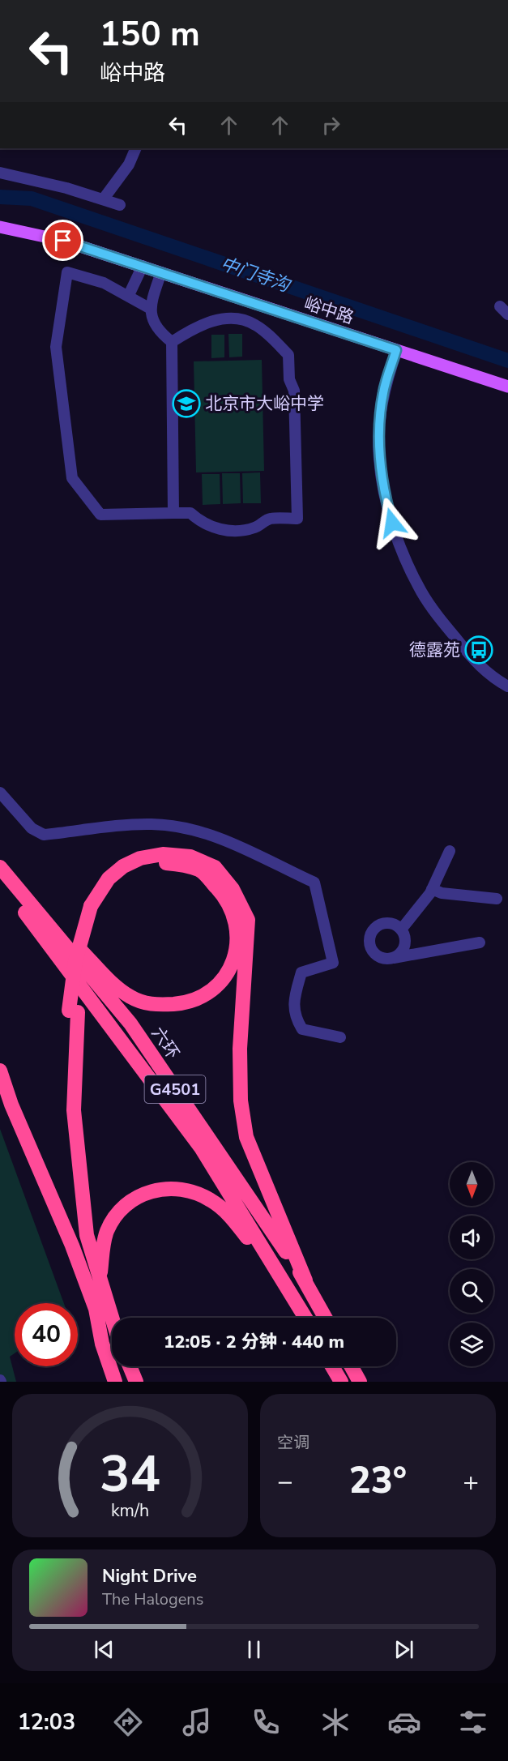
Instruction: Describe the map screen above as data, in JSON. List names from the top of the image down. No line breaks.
{"streets":{"highway":["六环","G4501"],"main road":["峪中路"]},"water":["中门寺沟"],"places":{"school or university":["北京市大峪中学"],"bus stop":["德露苑"]},"north":"bottom","page":{"turn":["150 m","峪中路"],"limit":"40","trip":"12:05 · 2 分钟 · 440 m","tile":"空调","heat":["−","23°","+"],"song":["Night Drive","The Halogens"],"tabs":"12:03","gauge":["34","km/h"]}}
